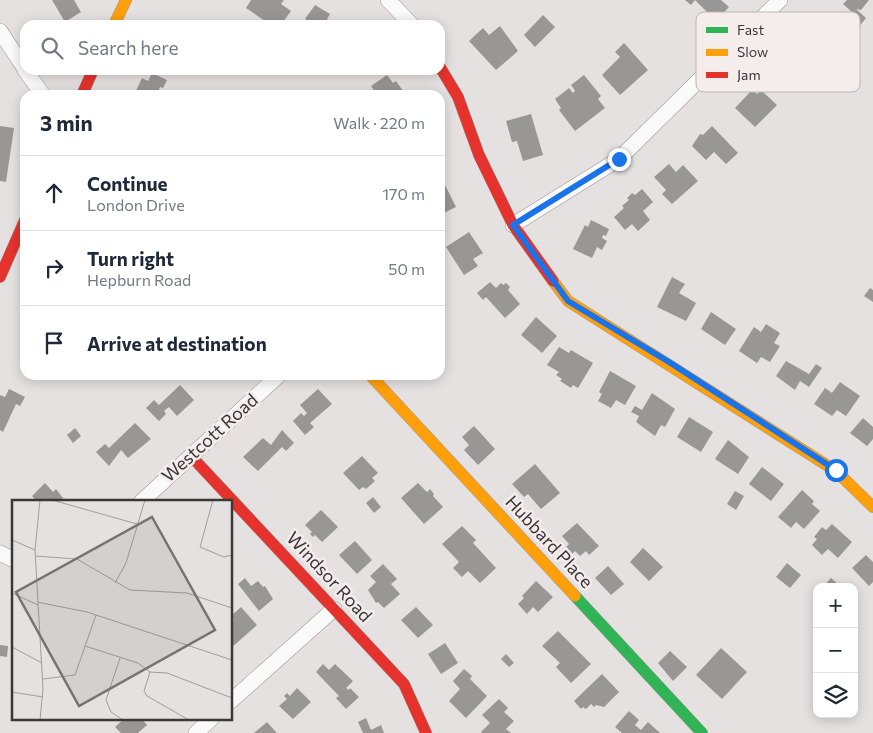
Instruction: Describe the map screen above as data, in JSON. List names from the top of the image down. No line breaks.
{"streets":{"street":["Westcott Road","Hubbard Place","Windsor Road"]},"crossings":[["Westcott Road","Windsor Road"]],"legend":["Fast","Slow","Jam"],"page":{"search":"Search here","heading":["3 min","Walk · 220 m"],"list":[["Continue","London Drive","170 m"],["Turn right","Hepburn Road","50 m"],"Arrive at destination"],"map_buttons":["+","−"]}}
